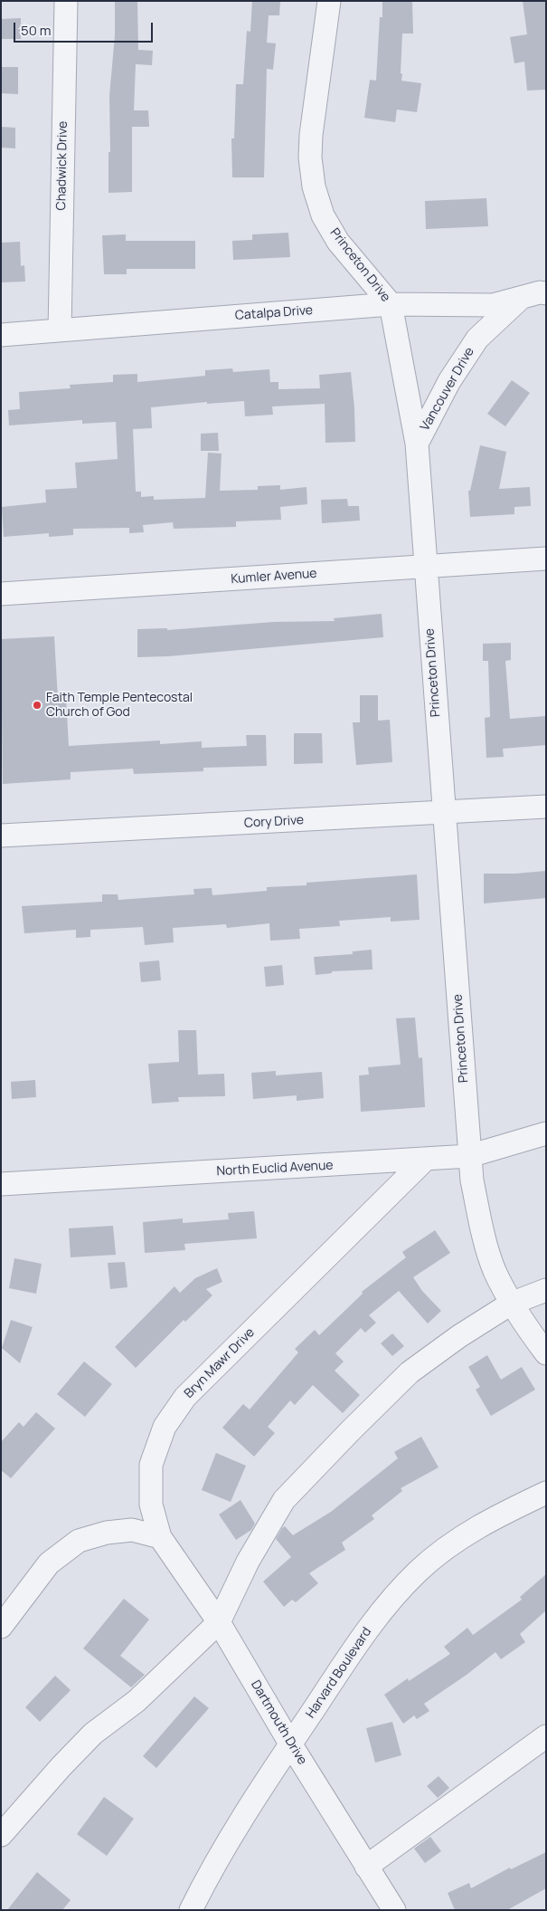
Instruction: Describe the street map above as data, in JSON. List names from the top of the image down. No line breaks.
{"streets":{"street":["Chadwick Drive","Princeton Drive","Catalpa Drive","Vancouver Drive","Kumler Avenue","Cory Drive","North Euclid Avenue","Bryn Mawr Drive","Harvard Boulevard","Dartmouth Drive"]},"crossings":[["Chadwick Drive","Catalpa Drive"],["Princeton Drive","Catalpa Drive"],["Princeton Drive","Vancouver Drive"],["Princeton Drive","Kumler Avenue"],["Princeton Drive","Cory Drive"],["Princeton Drive","North Euclid Avenue"],["Catalpa Drive","Vancouver Drive"],["North Euclid Avenue","Bryn Mawr Drive"],["Bryn Mawr Drive","Dartmouth Drive"],["Harvard Boulevard","Dartmouth Drive"]],"places":["Faith Temple Pentecostal Church of God"],"scale_bar":"50 m"}
